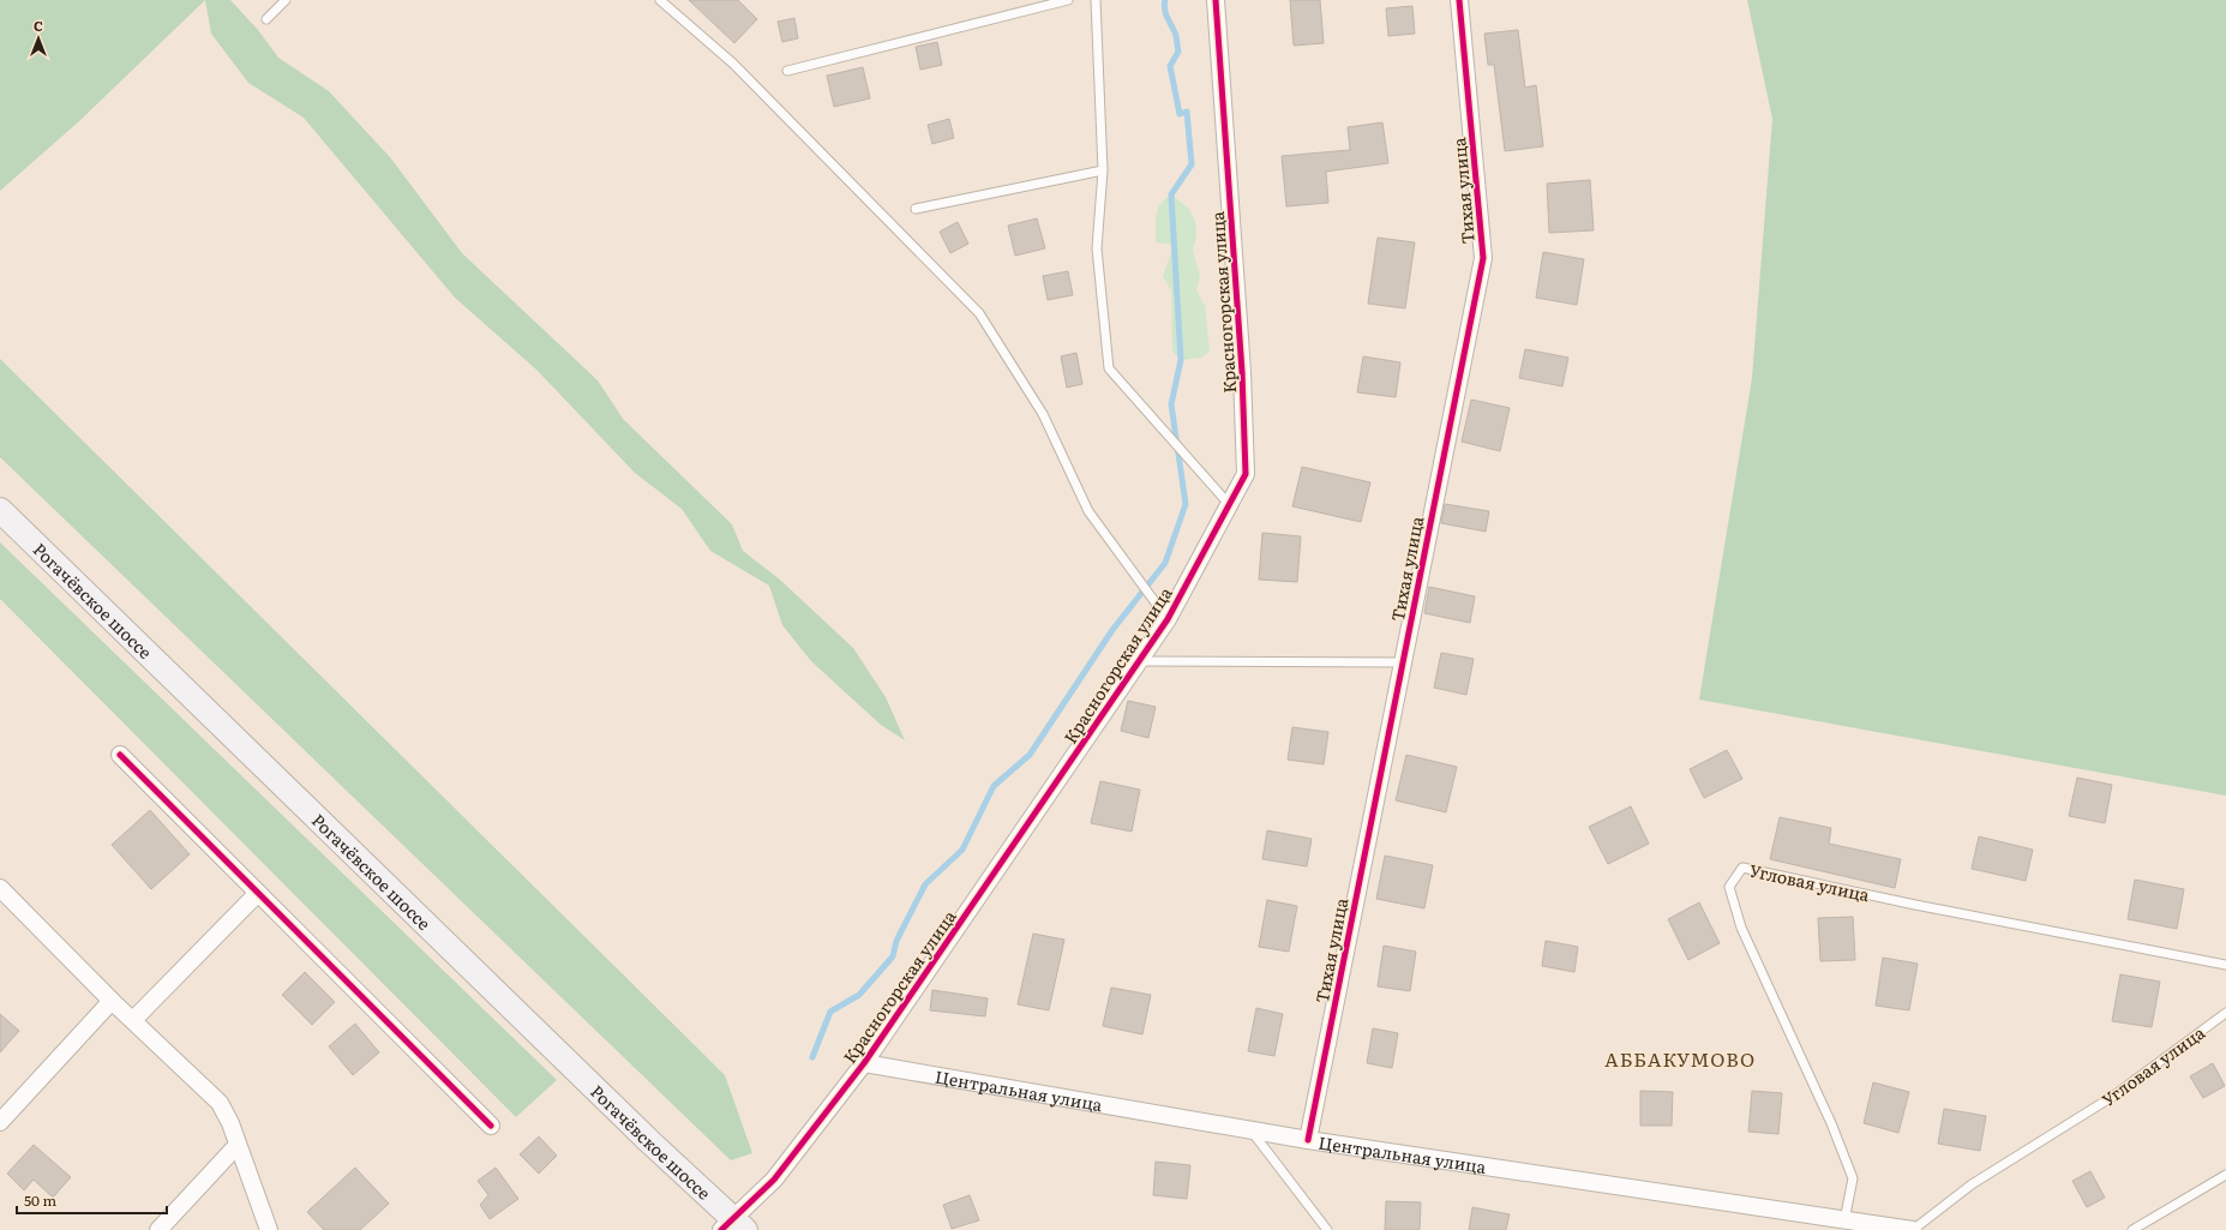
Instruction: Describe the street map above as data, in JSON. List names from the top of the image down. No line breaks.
{"streets":{"main road":["Рогачёвское шоссе"],"street":["Тихая улица","Красногорская улица","Центральная улица"],"lane":["Угловая улица"]},"crossings":[["Тихая улица","Центральная улица"],["Красногорская улица","Рогачёвское шоссе"],["Красногорская улица","Центральная улица"],["Угловая улица","Центральная улица"]],"districts":["АББАКУМОВО"],"scale_bar":"50 m","north":"top"}
